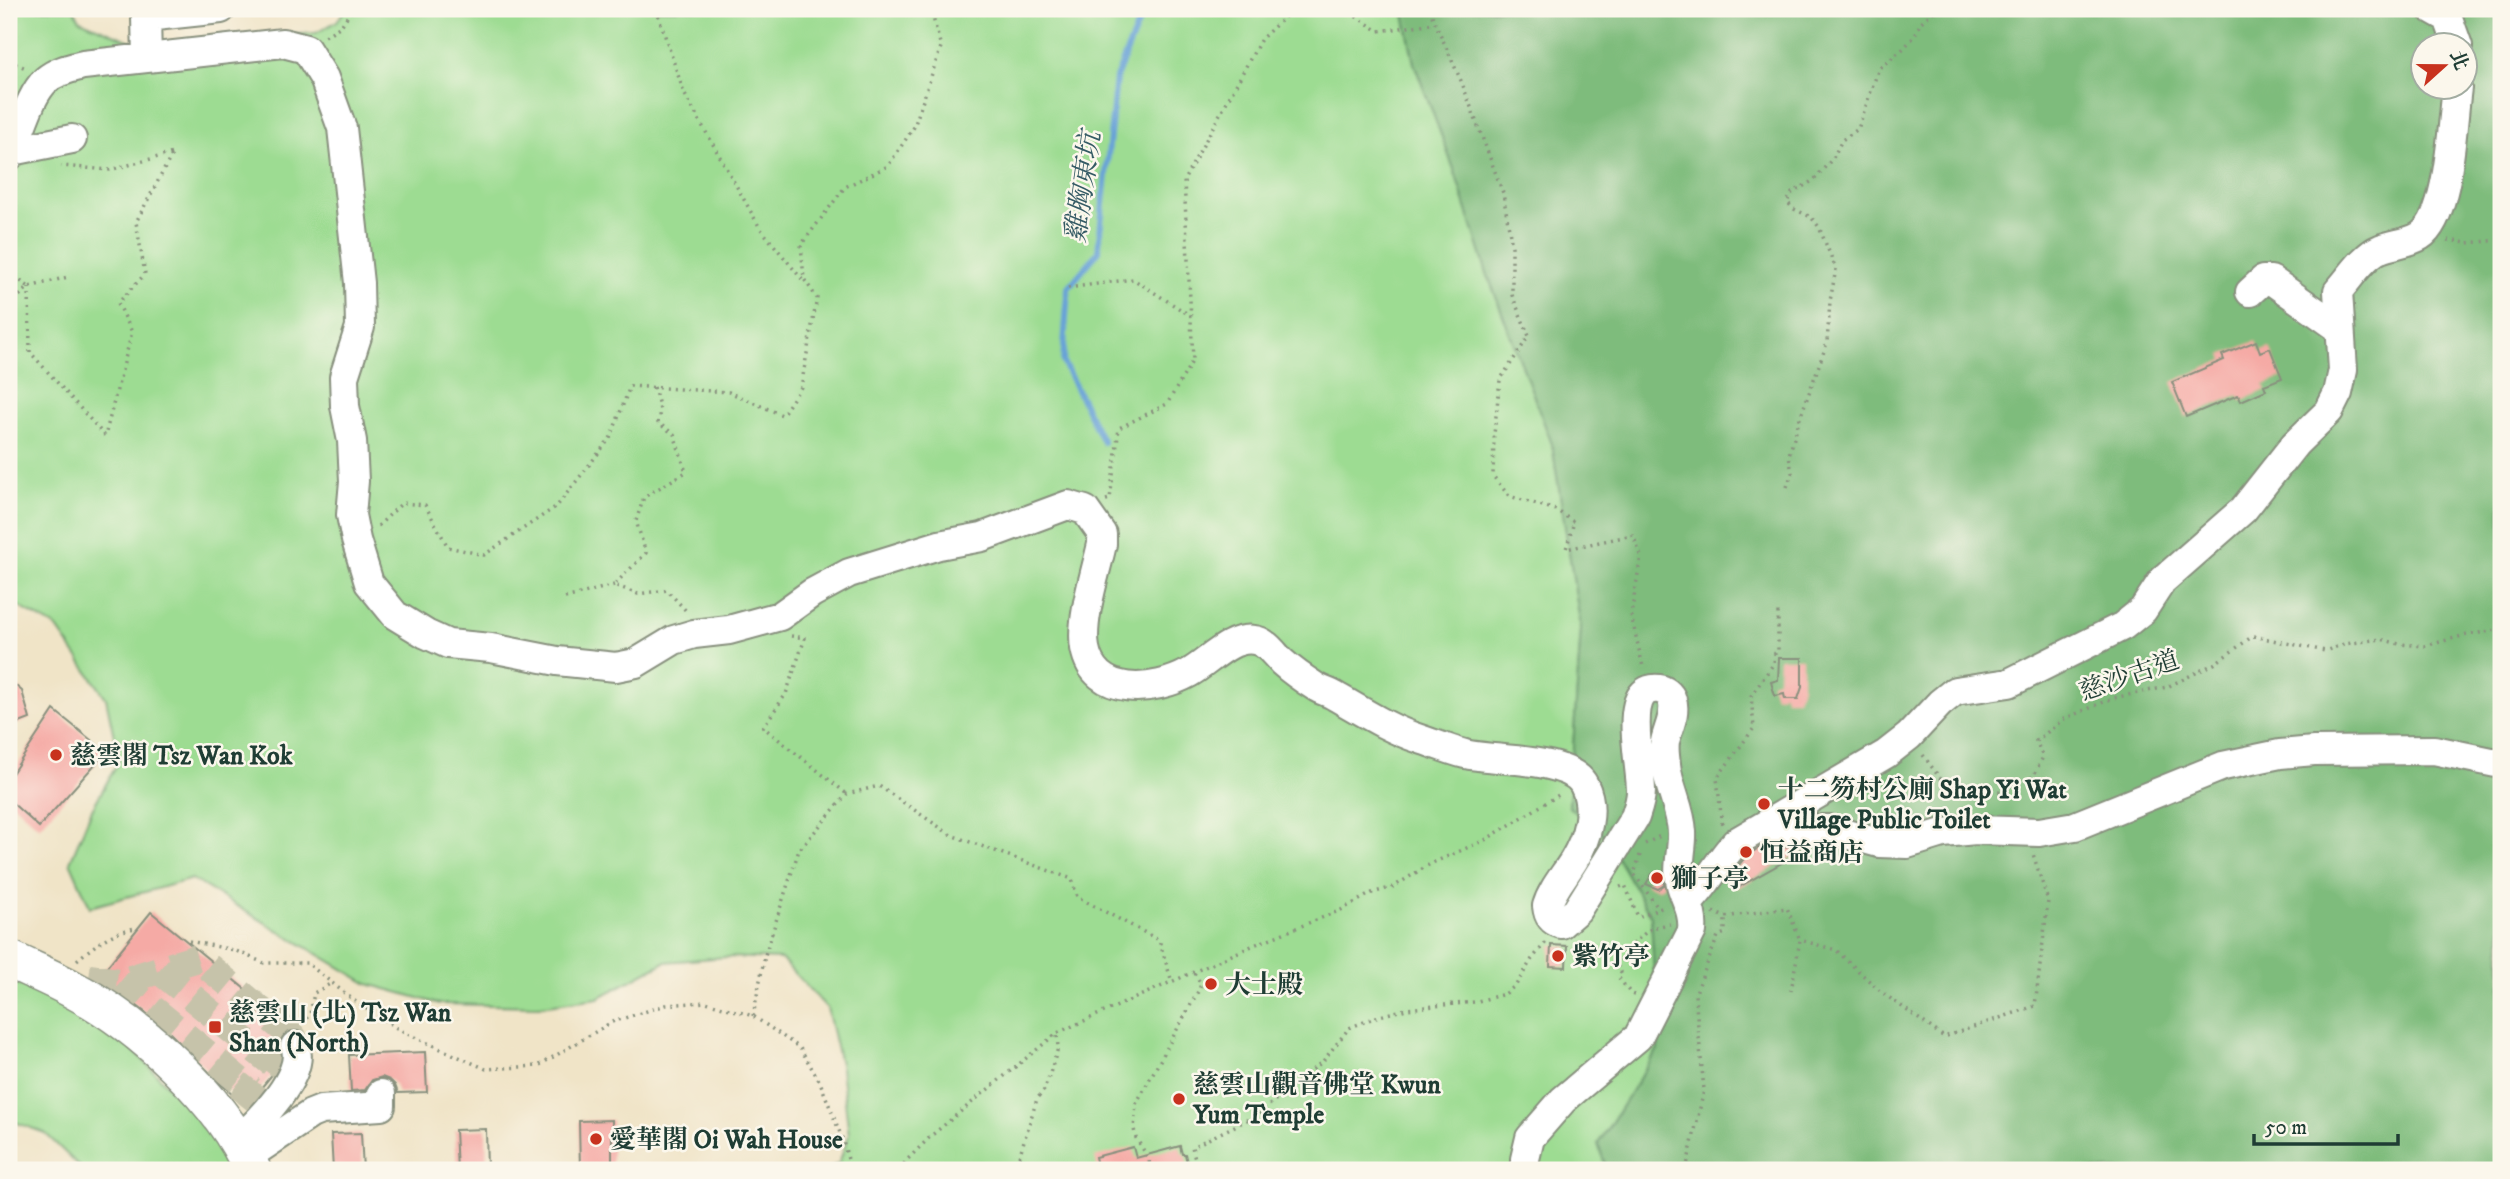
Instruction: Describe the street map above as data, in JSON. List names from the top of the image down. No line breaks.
{"streets":{"path":["慈沙古道"]},"water":["雞胸東坑"],"places":{"other":["慈雲閣 Tsz Wan Kok","十二笏村公廁 Shap Yi Wat Village Public Toilet","恒益商店","獅子亭","紫竹亭","大士殿","慈雲山觀音佛堂 Kwun Yum Temple","愛華閣 Oi Wah House"],"transit":["慈雲山 (北) Tsz Wan Shan (North)"]},"scale_bar":"50 m","north":"right"}
